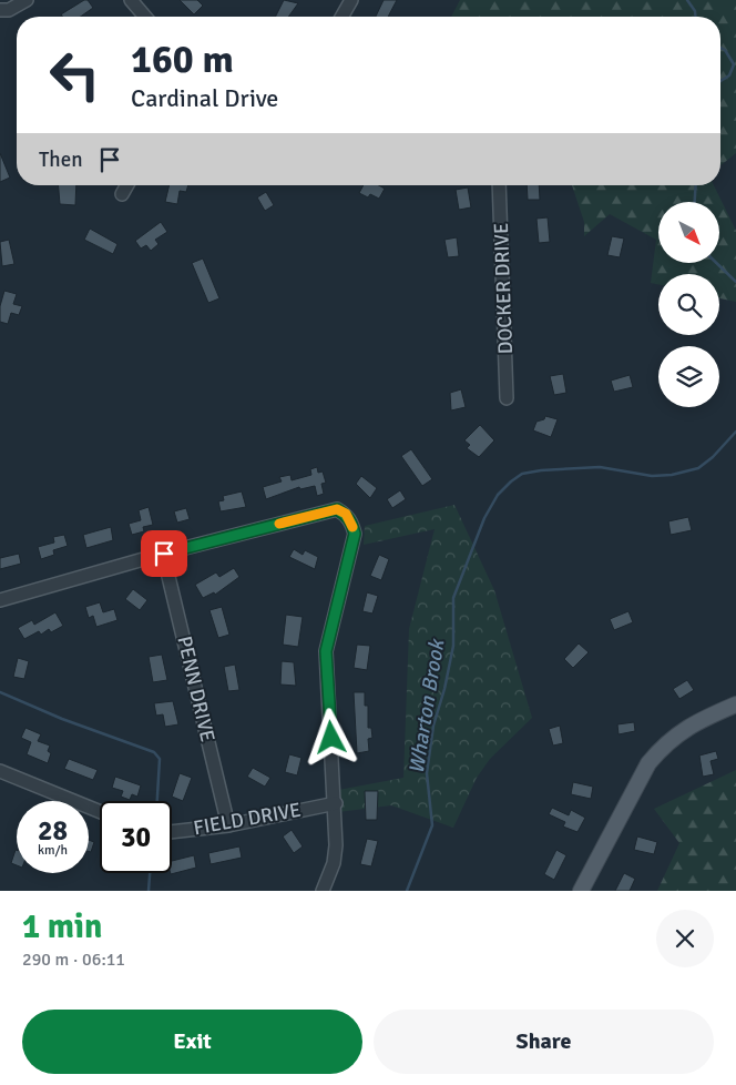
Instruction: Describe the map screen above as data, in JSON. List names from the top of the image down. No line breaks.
{"streets":{"street":["DOCKER DRIVE","PENN DRIVE","FIELD DRIVE"]},"crossings":[["PENN DRIVE","FIELD DRIVE"]],"water":["Wharton Brook"],"north":"bottom right","page":{"turn":["160 m","Cardinal Drive"],"then":"Then","speed":"28 km/h","limit":"30","heading":["1 min","290 m · 06:11"],"buttons":["Exit","Share"]}}
